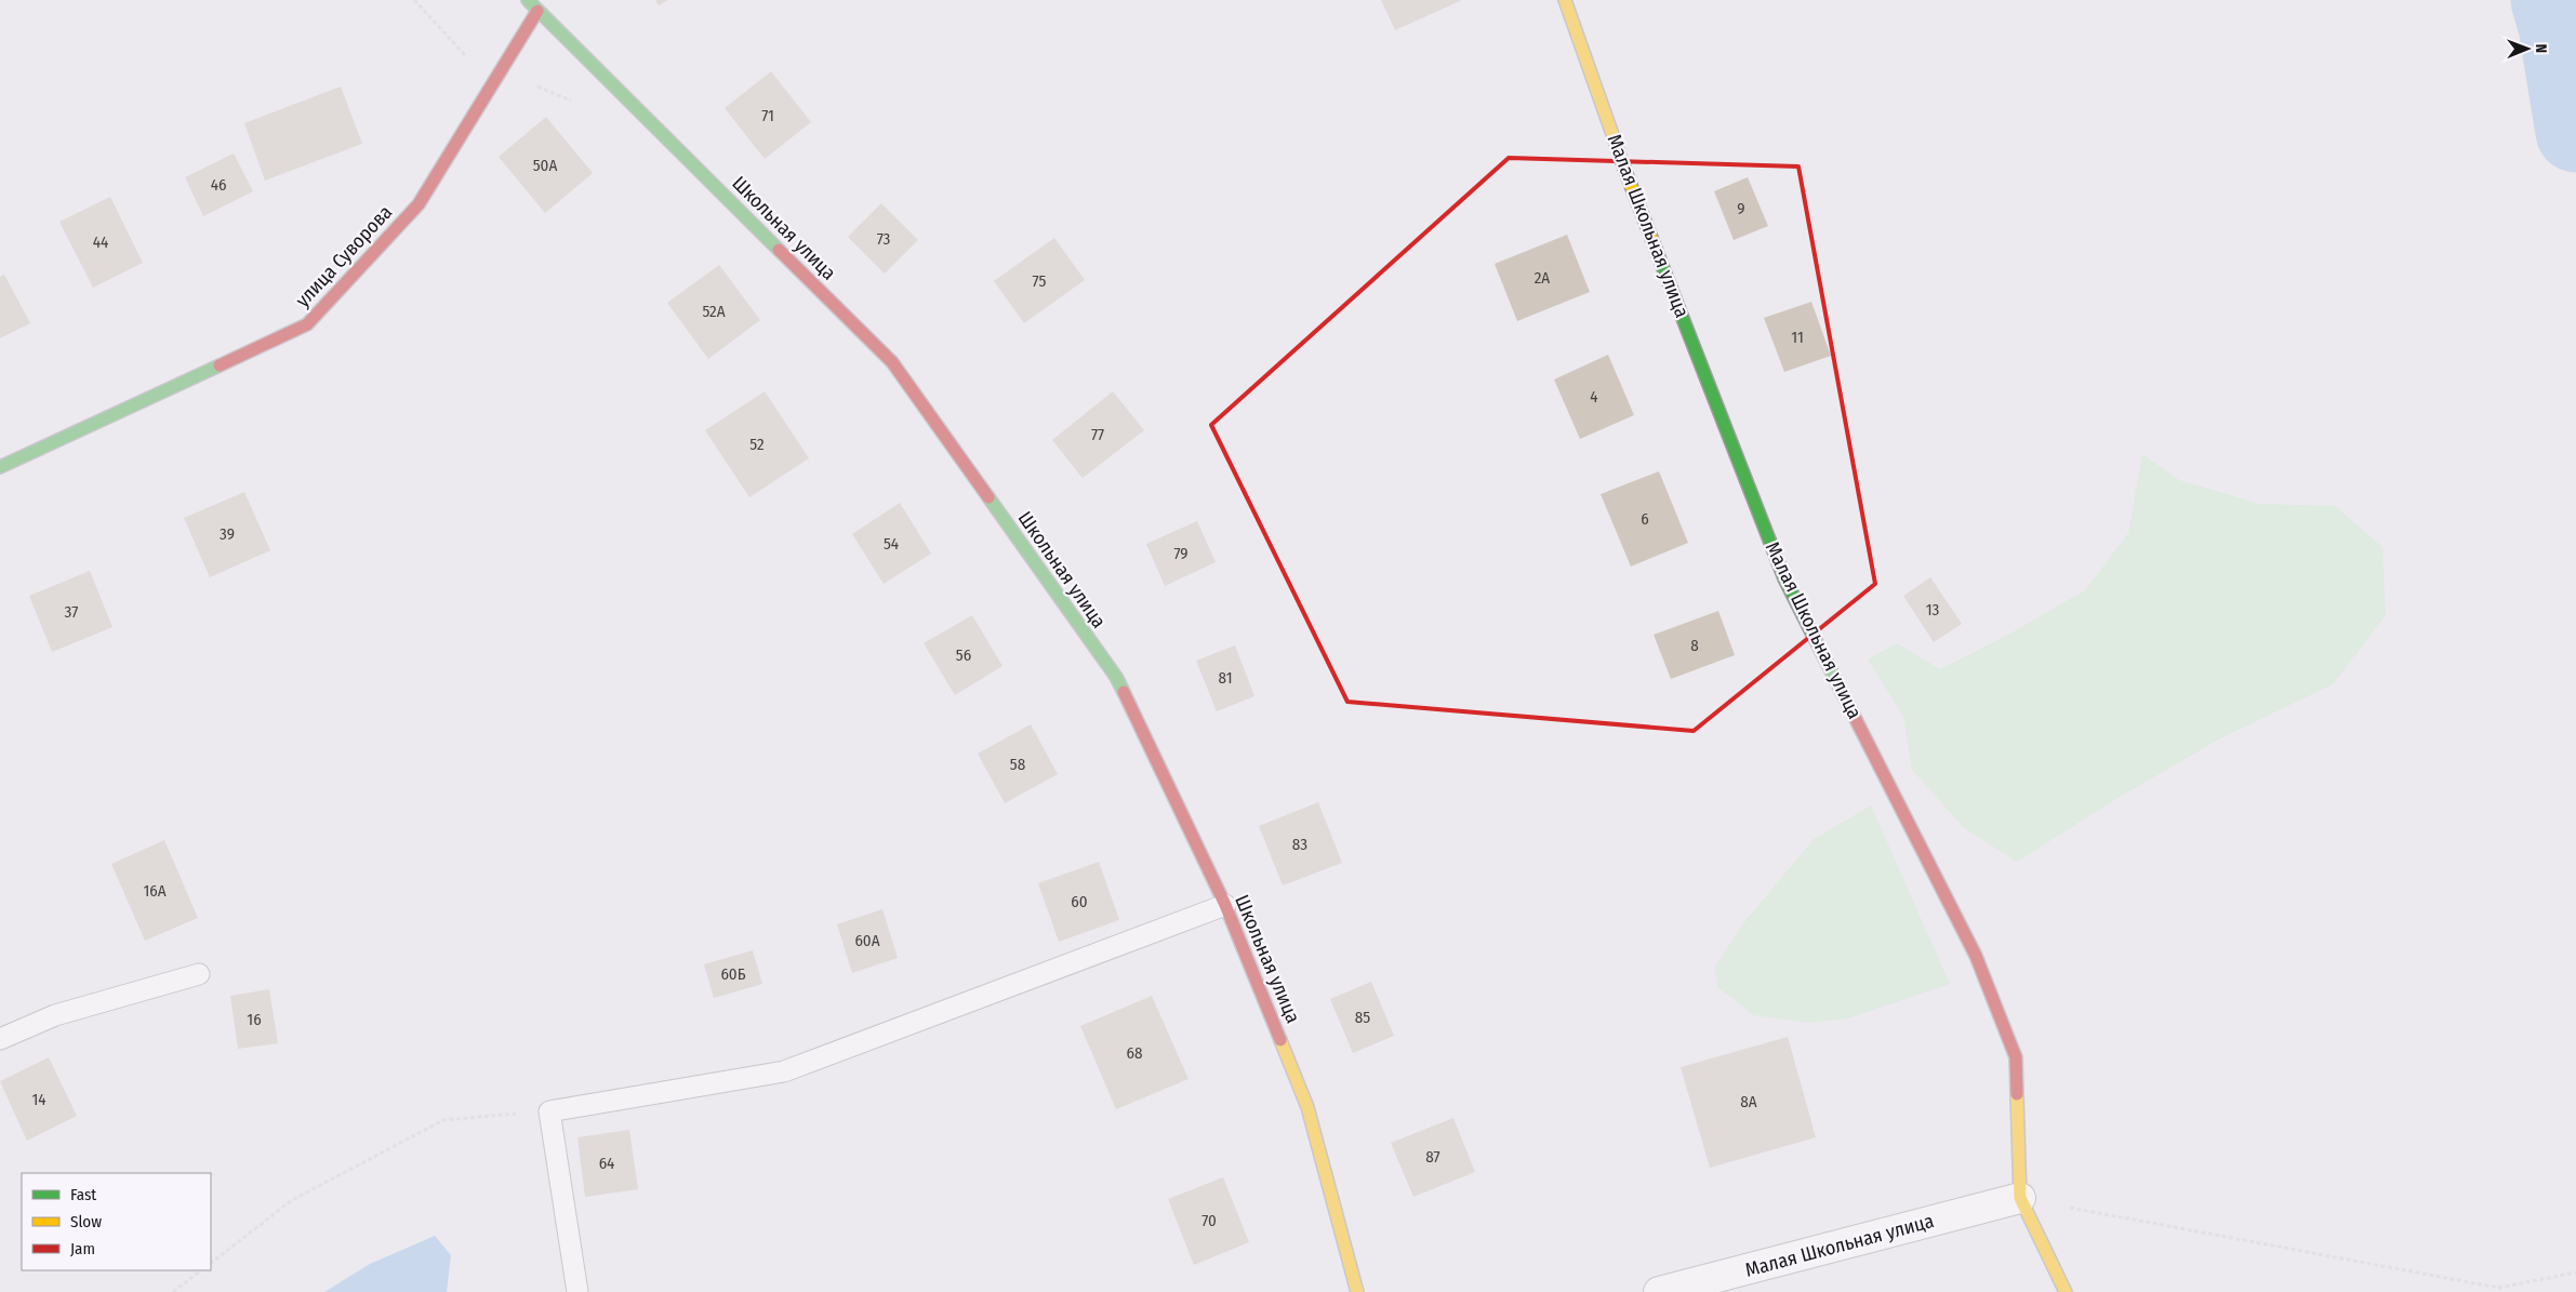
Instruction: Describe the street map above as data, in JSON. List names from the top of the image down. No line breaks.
{"streets":{"street":["Малая Школьная улица","Школьная улица","улица Суворова"]},"crossings":[["Школьная улица","улица Суворова"]],"house_numbers":["71","50А","46","9","73","44","2А","75","52А","11","4","77","52","6","39","54","79","13","37","8","56","81","58","83","16А","60","60А","60Б","85","16","68","14","8А","87","64","70"],"legend":["Fast","Slow","Jam"],"north":"right"}
